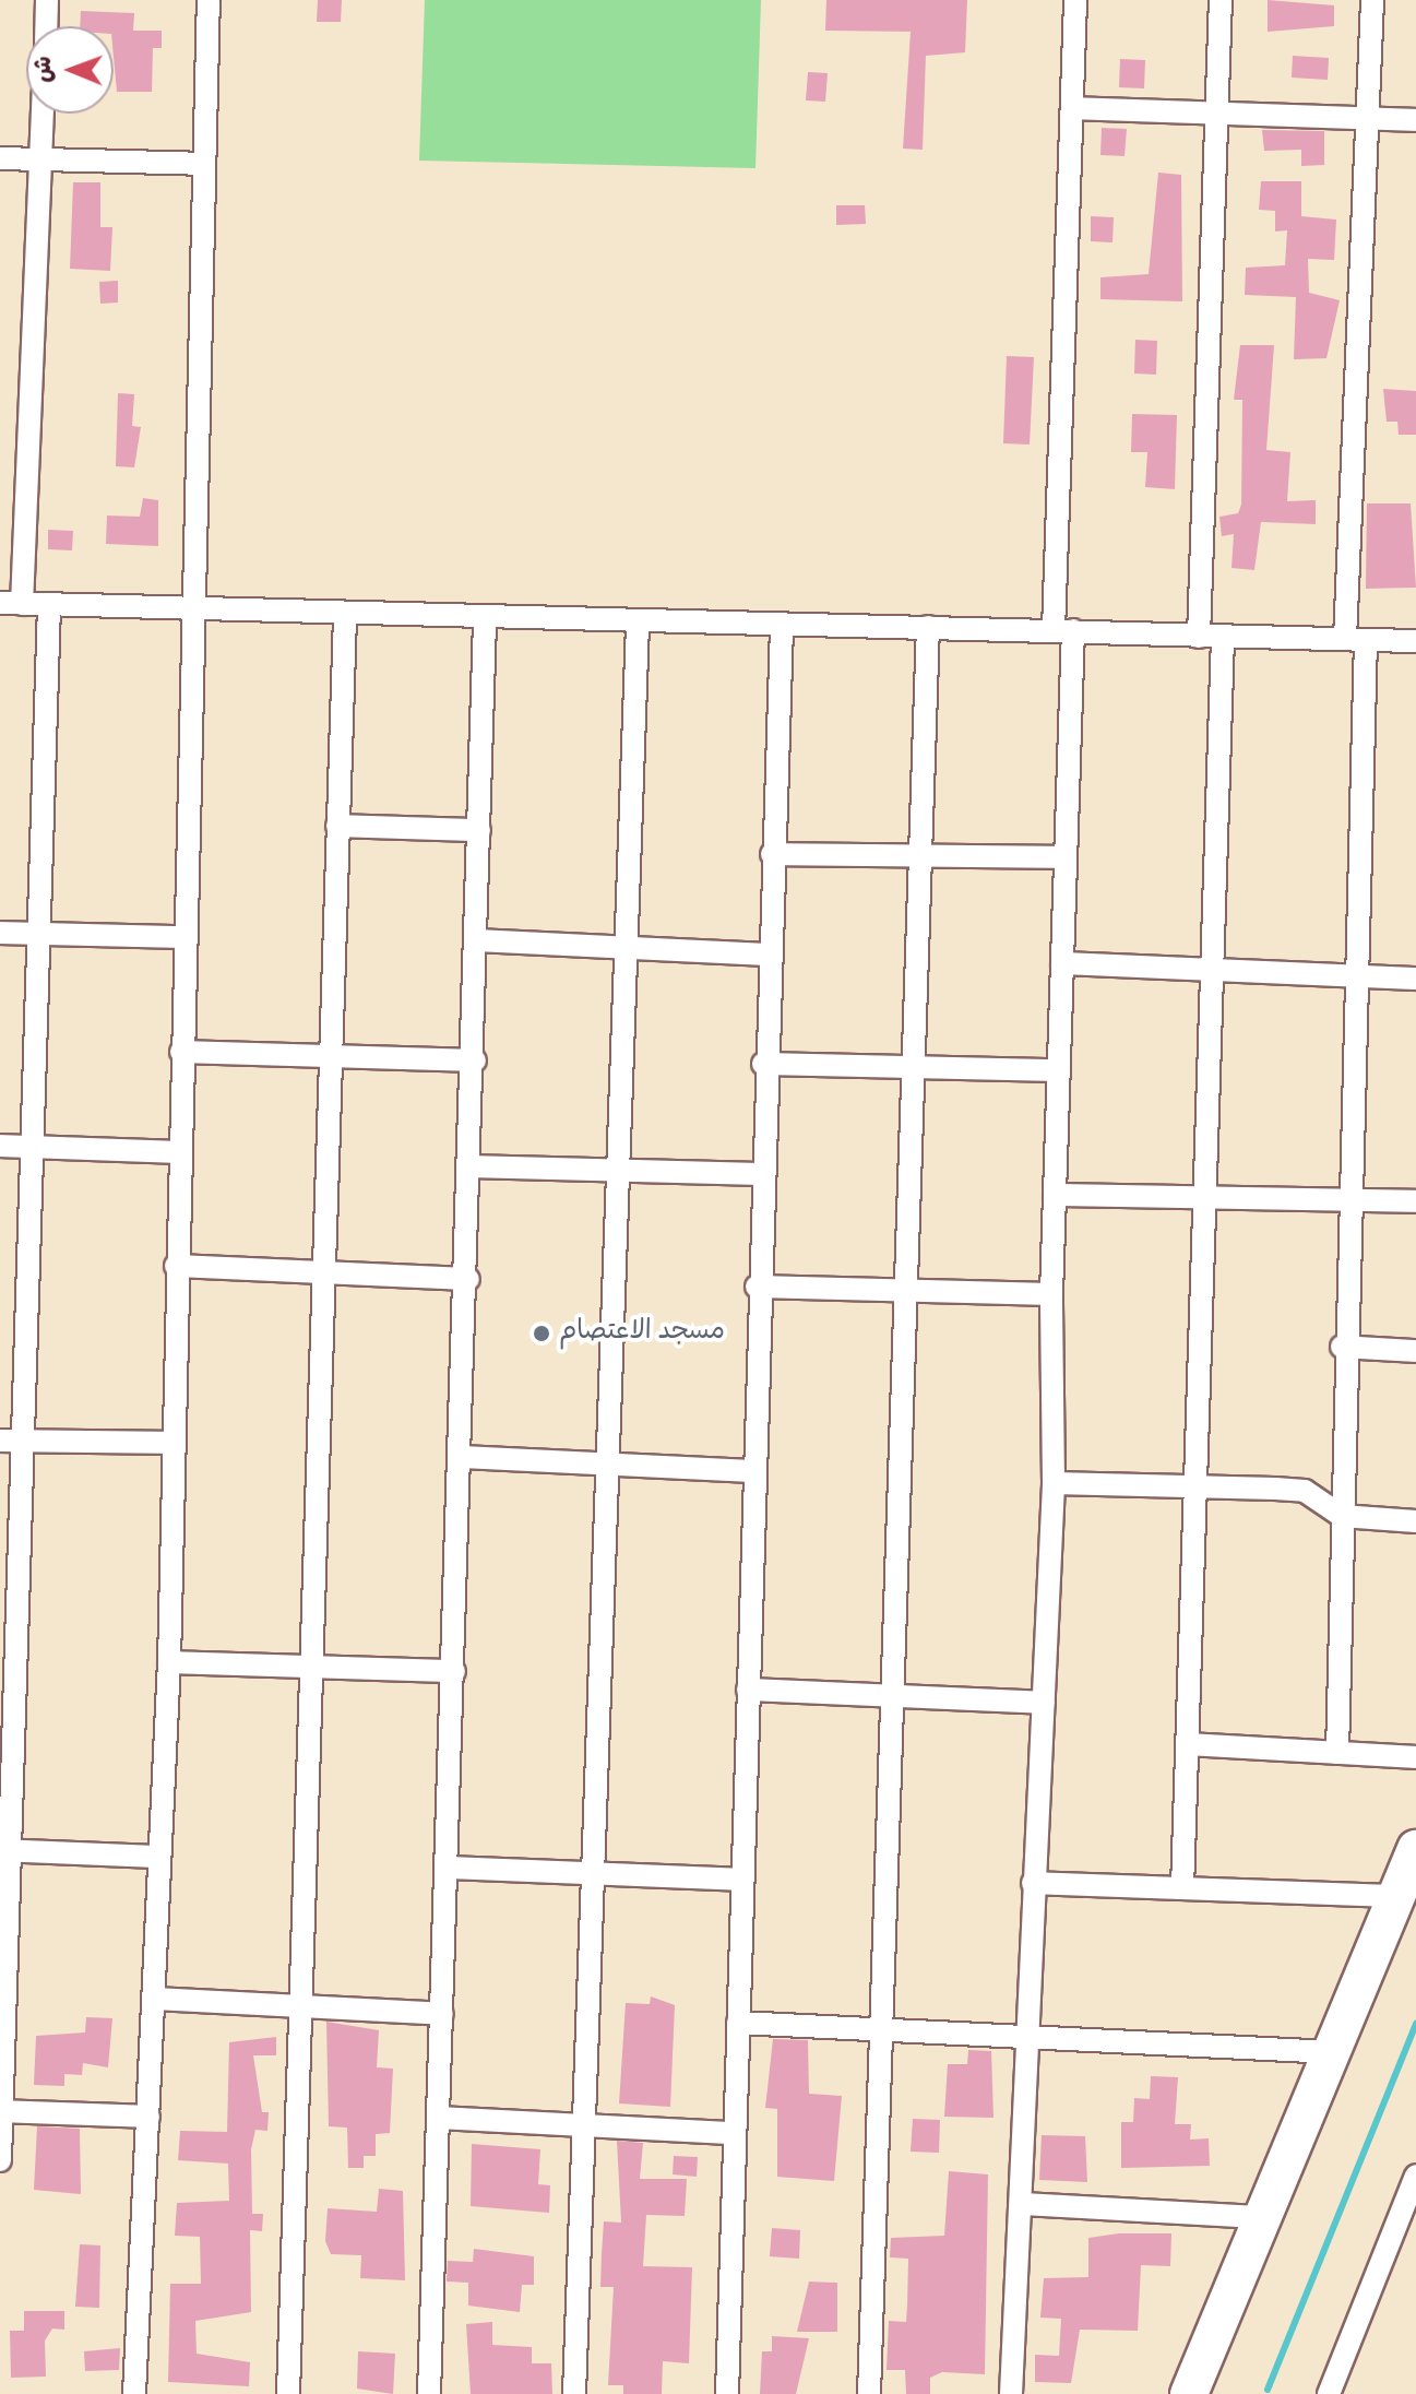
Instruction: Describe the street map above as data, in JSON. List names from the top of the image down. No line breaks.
{"places":["مسجد الاعتصام"],"north":"left"}
